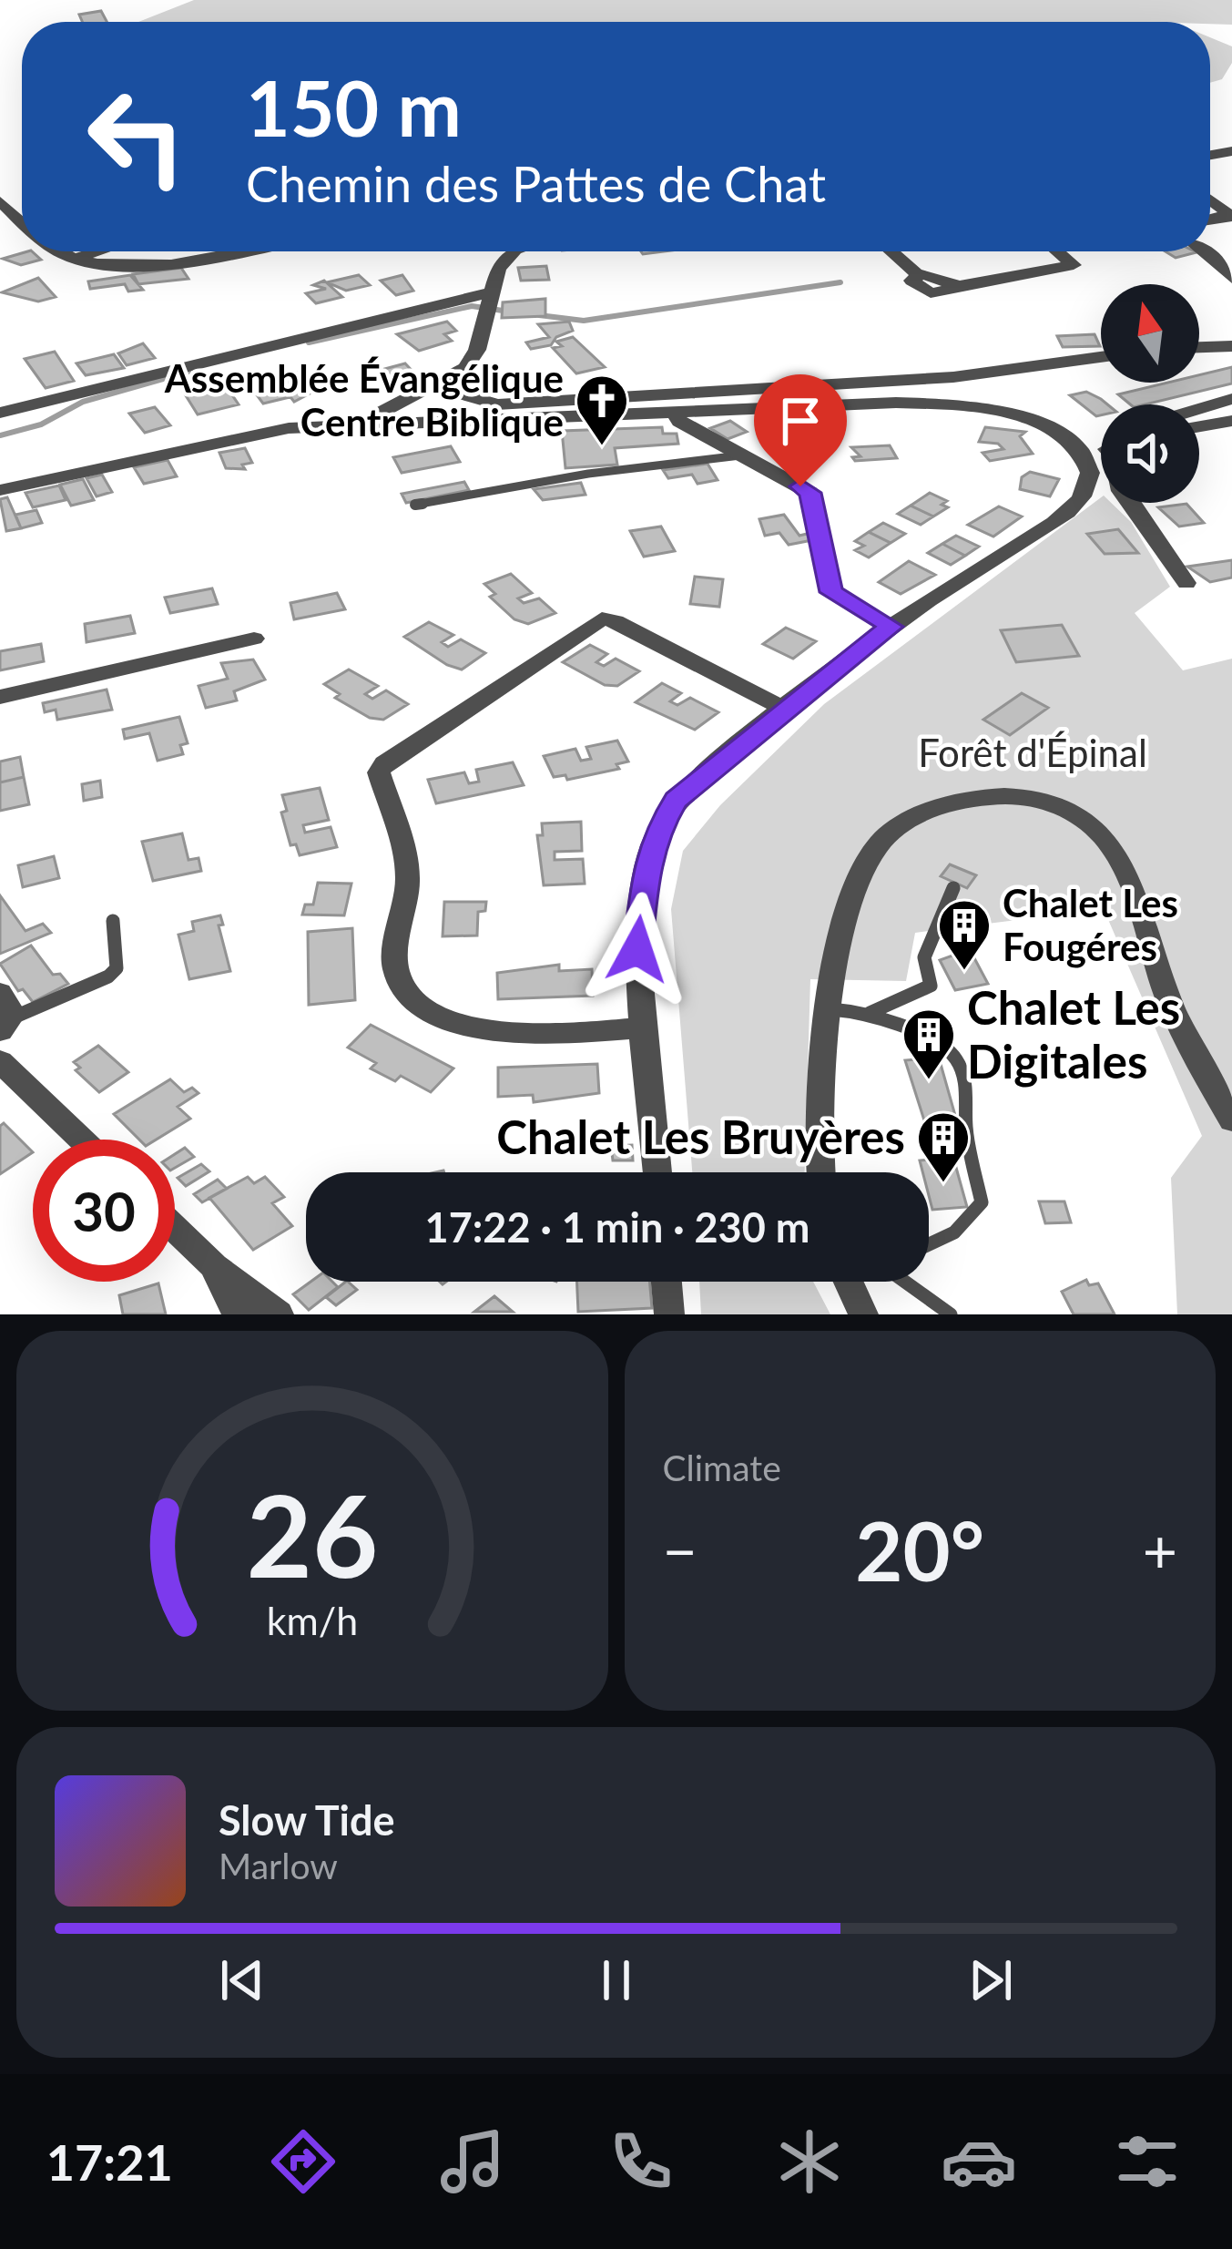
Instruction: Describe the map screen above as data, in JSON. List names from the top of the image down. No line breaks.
{"parks":["Forêt d'Épinal"],"places":{"church":["Assemblée Évangélique Centre Biblique"],"building":["Chalet Les Fougéres","Chalet Les Digitales","Chalet Les Bruyères"]},"north":"top","page":{"turn":["150 m","Chemin des Pattes de Chat"],"limit":"30","trip":"17:22 · 1 min · 230 m","tile":"Climate","heat":["−","20°","+"],"song":["Slow Tide","Marlow"],"tabs":"17:21","gauge":["26","km/h"]}}
